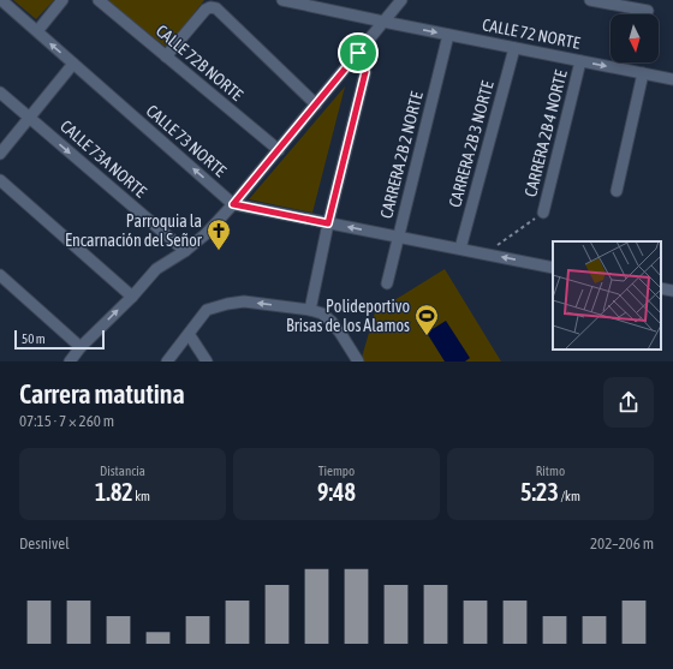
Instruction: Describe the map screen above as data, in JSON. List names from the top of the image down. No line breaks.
{"streets":{"street":["CALLE 72 NORTE","CALLE 72B NORTE","CARRERA 2B 4 NORTE","CALLE 73 NORTE","CARRERA 2B 3 NORTE","CARRERA 2B 2 NORTE","CALLE 73A NORTE"]},"crossings":[["CALLE 72 NORTE","CARRERA 2B 4 NORTE"],["CALLE 72 NORTE","CARRERA 2B 3 NORTE"],["CALLE 72 NORTE","CARRERA 2B 2 NORTE"],["CALLE 73 NORTE","CARRERA 2B 3 NORTE"],["CALLE 73 NORTE","CARRERA 2B 2 NORTE"]],"one_way":["CALLE 73 NORTE"],"places":{"church":["Parroquia la Encarnación del Señor"],"sports":["Polideportivo Brisas de los Alamos"]},"scale_bar":"50 m","north":"bottom","page":{"scale":"50 m","heading":["Carrera matutina","07:15 · 7 × 260 m"],"stats":[["Distancia","1.82 km"],["Tiempo","9:48"],["Ritmo","5:23 /km"]],"chart":["Desnivel","202–206 m"]}}
